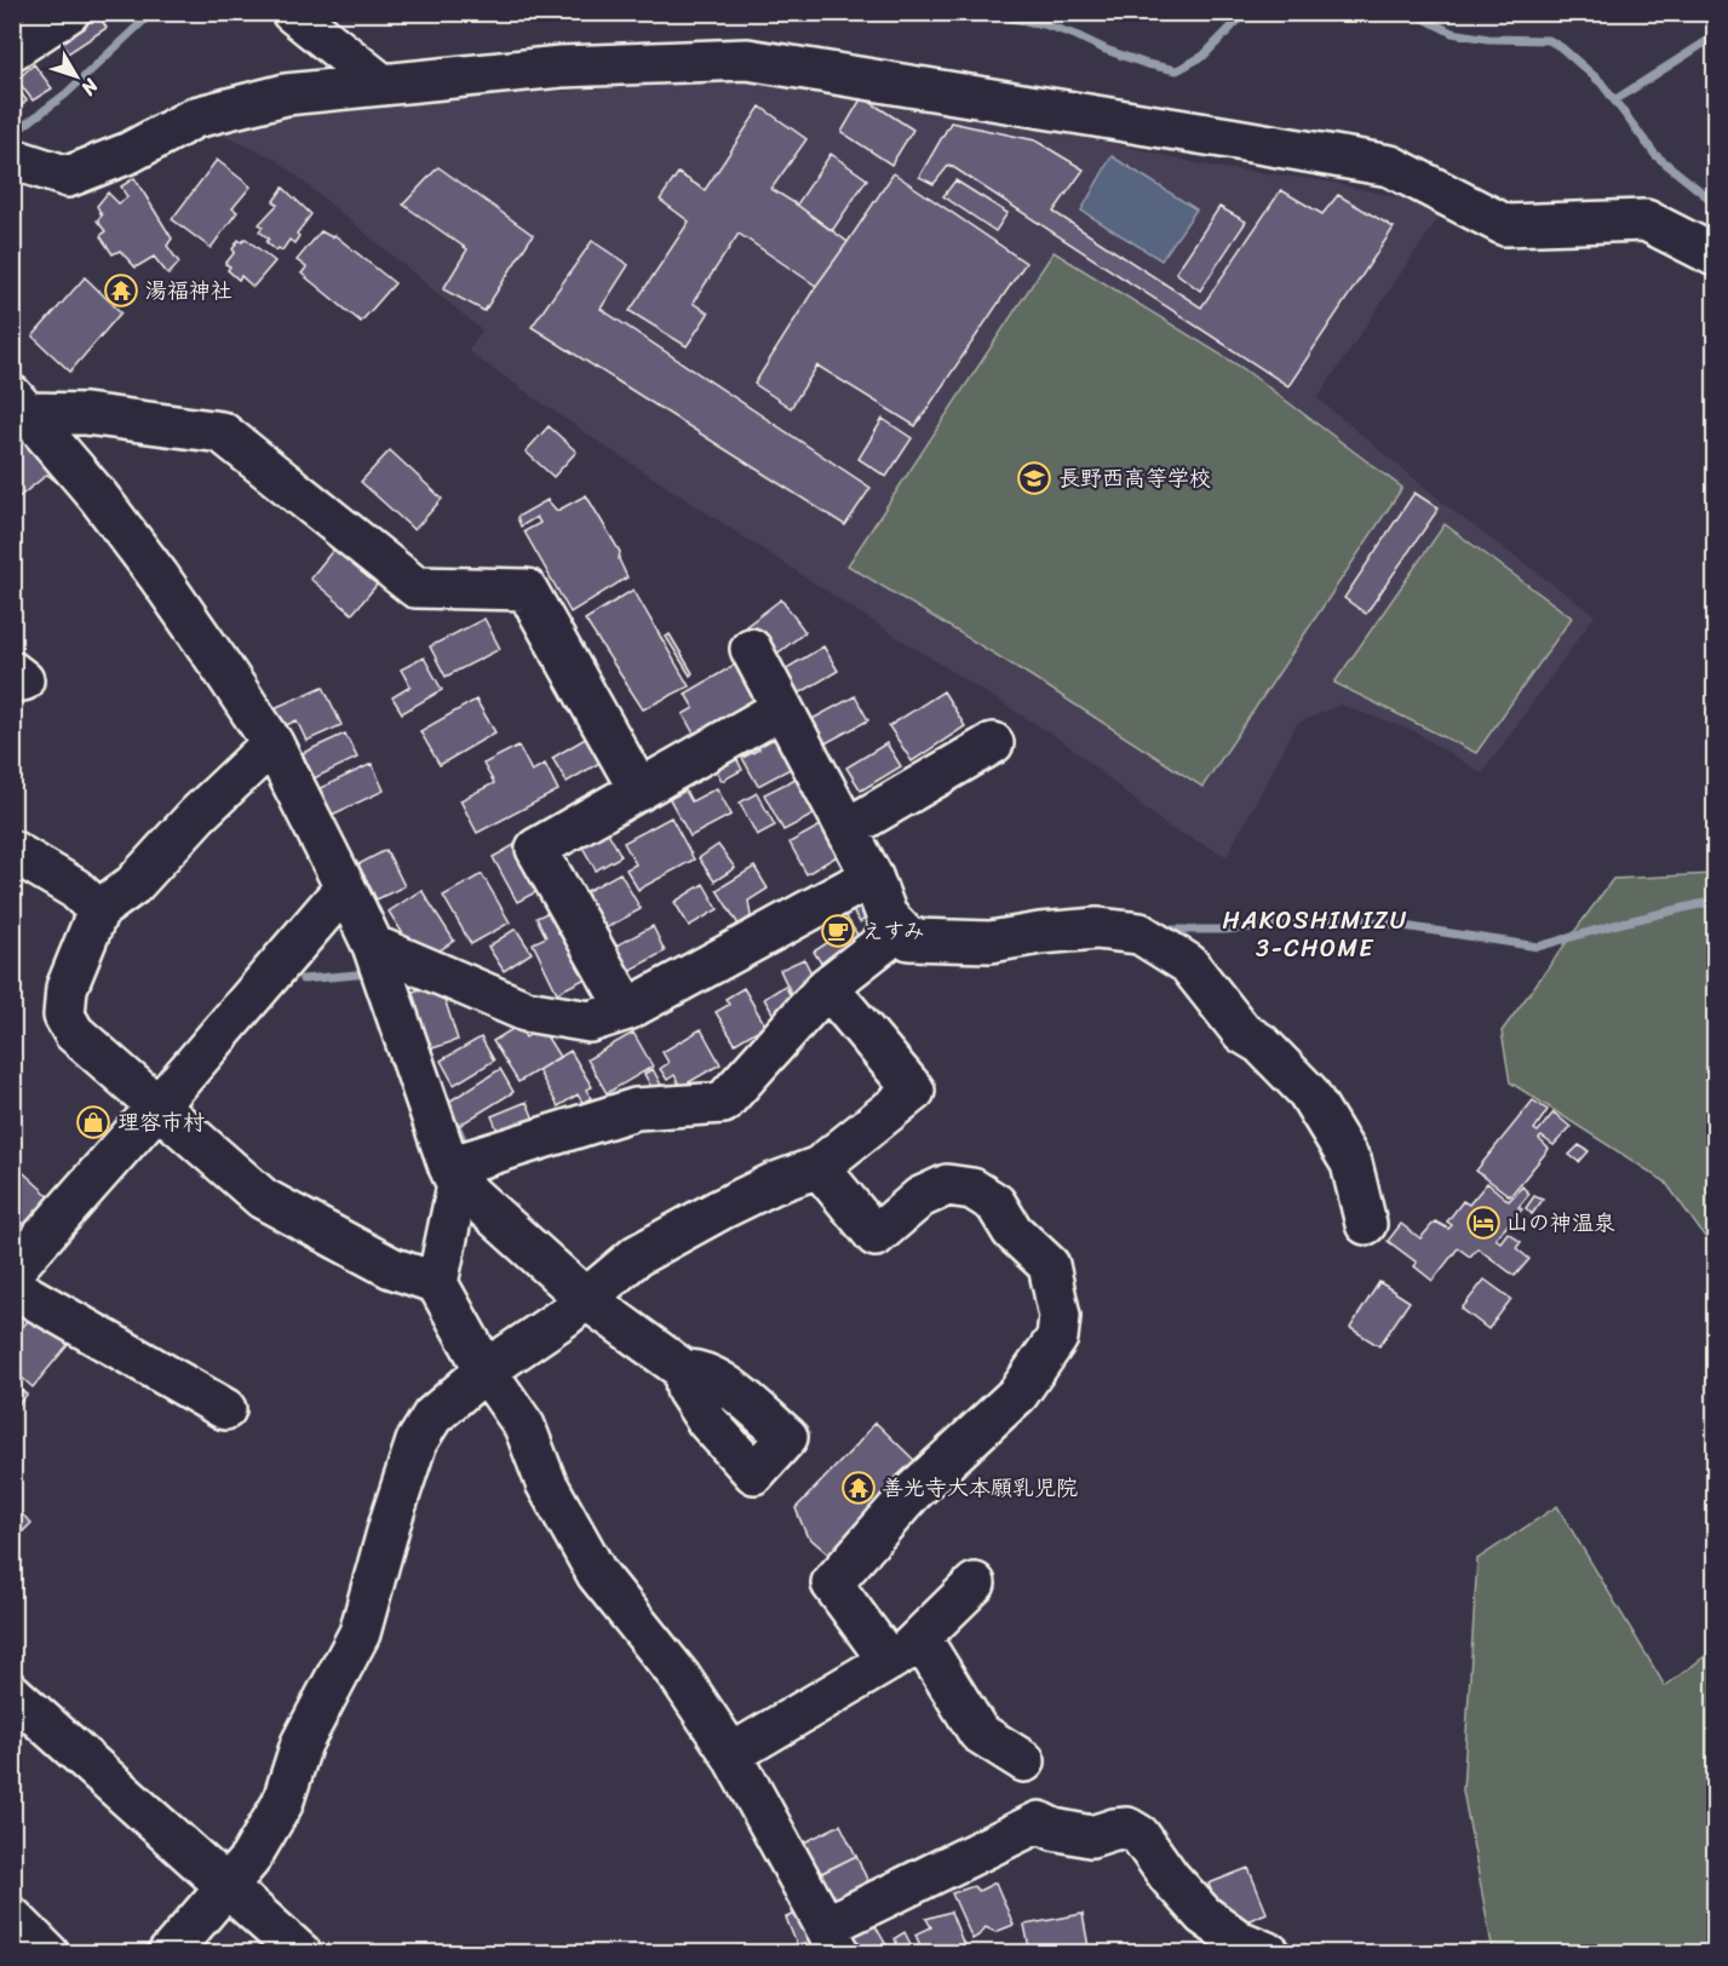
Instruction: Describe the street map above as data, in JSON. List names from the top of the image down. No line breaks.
{"districts":["HAKOSHIMIZU 3-CHOME"],"places":{"temple":["湯福神社","善光寺大本願乳児院"],"school or university":["長野西高等学校"],"cafe":["えすみ"],"shop":["理容市村"],"hotel":["山の神温泉"]},"north":"bottom right"}
